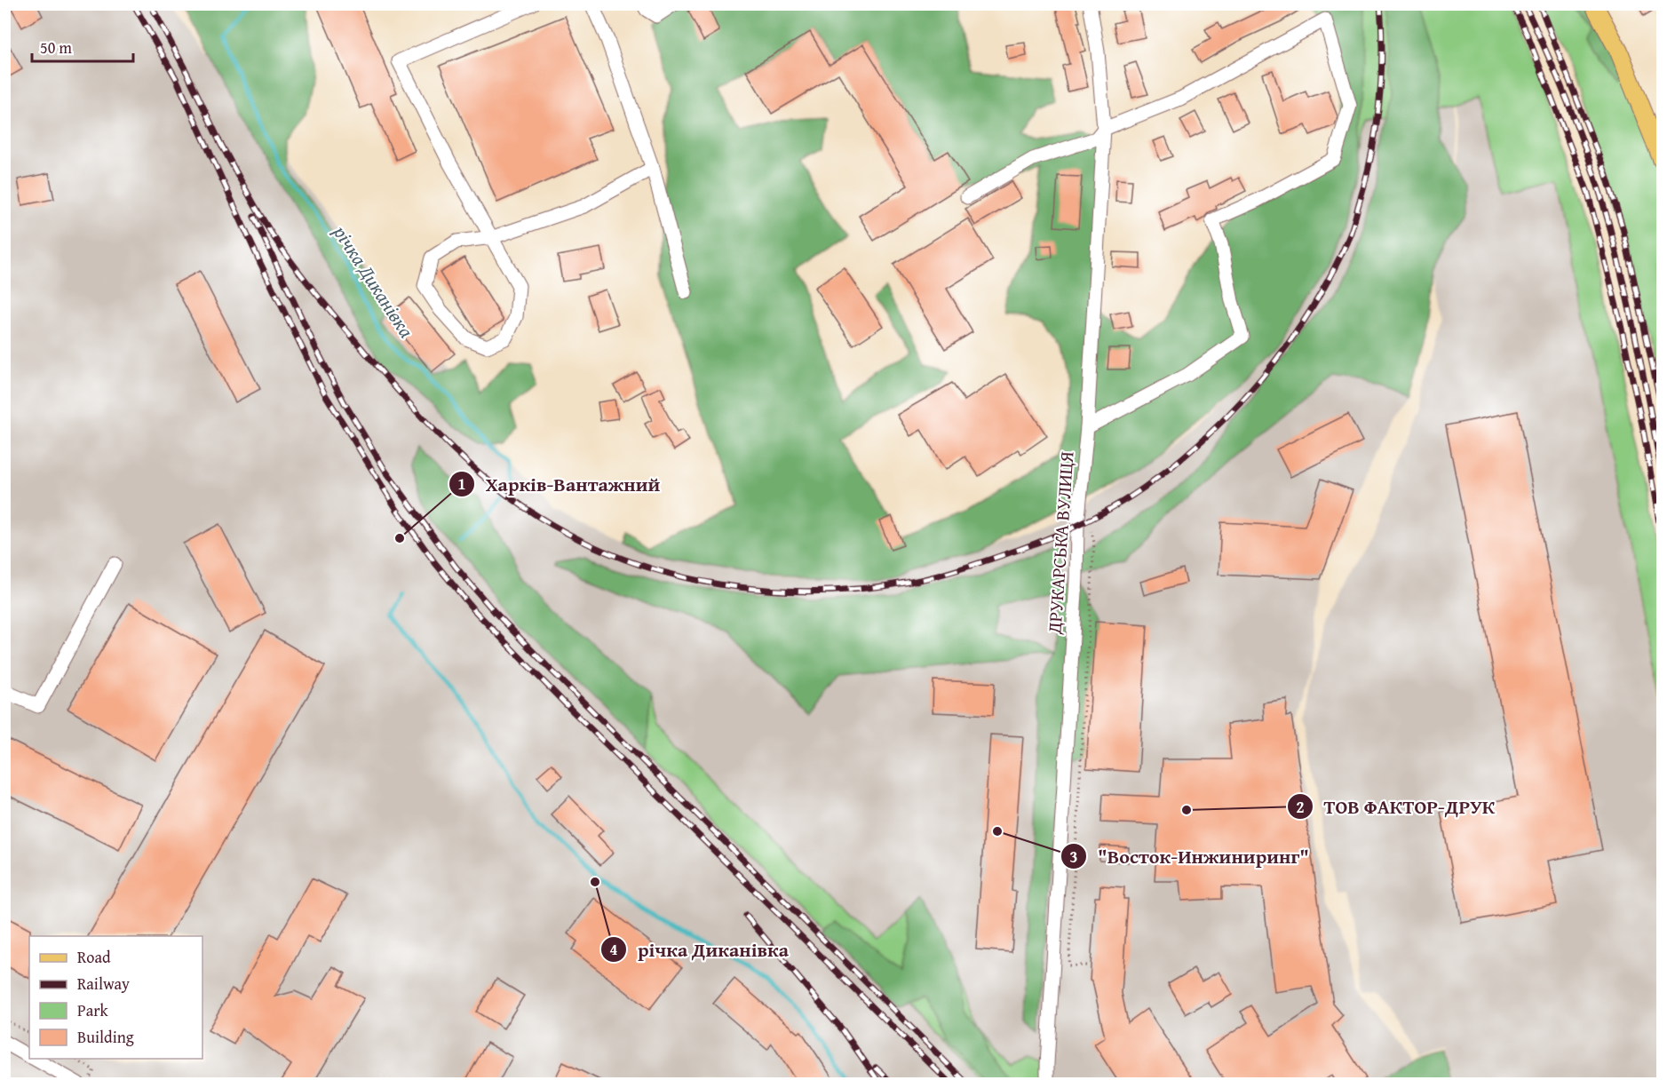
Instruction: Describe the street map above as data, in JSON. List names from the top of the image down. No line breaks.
{"streets":{"street":["ДРУКАРСЬКА ВУЛИЦЯ"]},"water":["річка Диканівка"],"places":["Харків-Вантажний","ТОВ ФАКТОР-ДРУК","\"Восток-Инжиниринг\"","річка Диканівка"],"legend":["Road","Railway","Park","Building"],"scale_bar":"50 m"}
